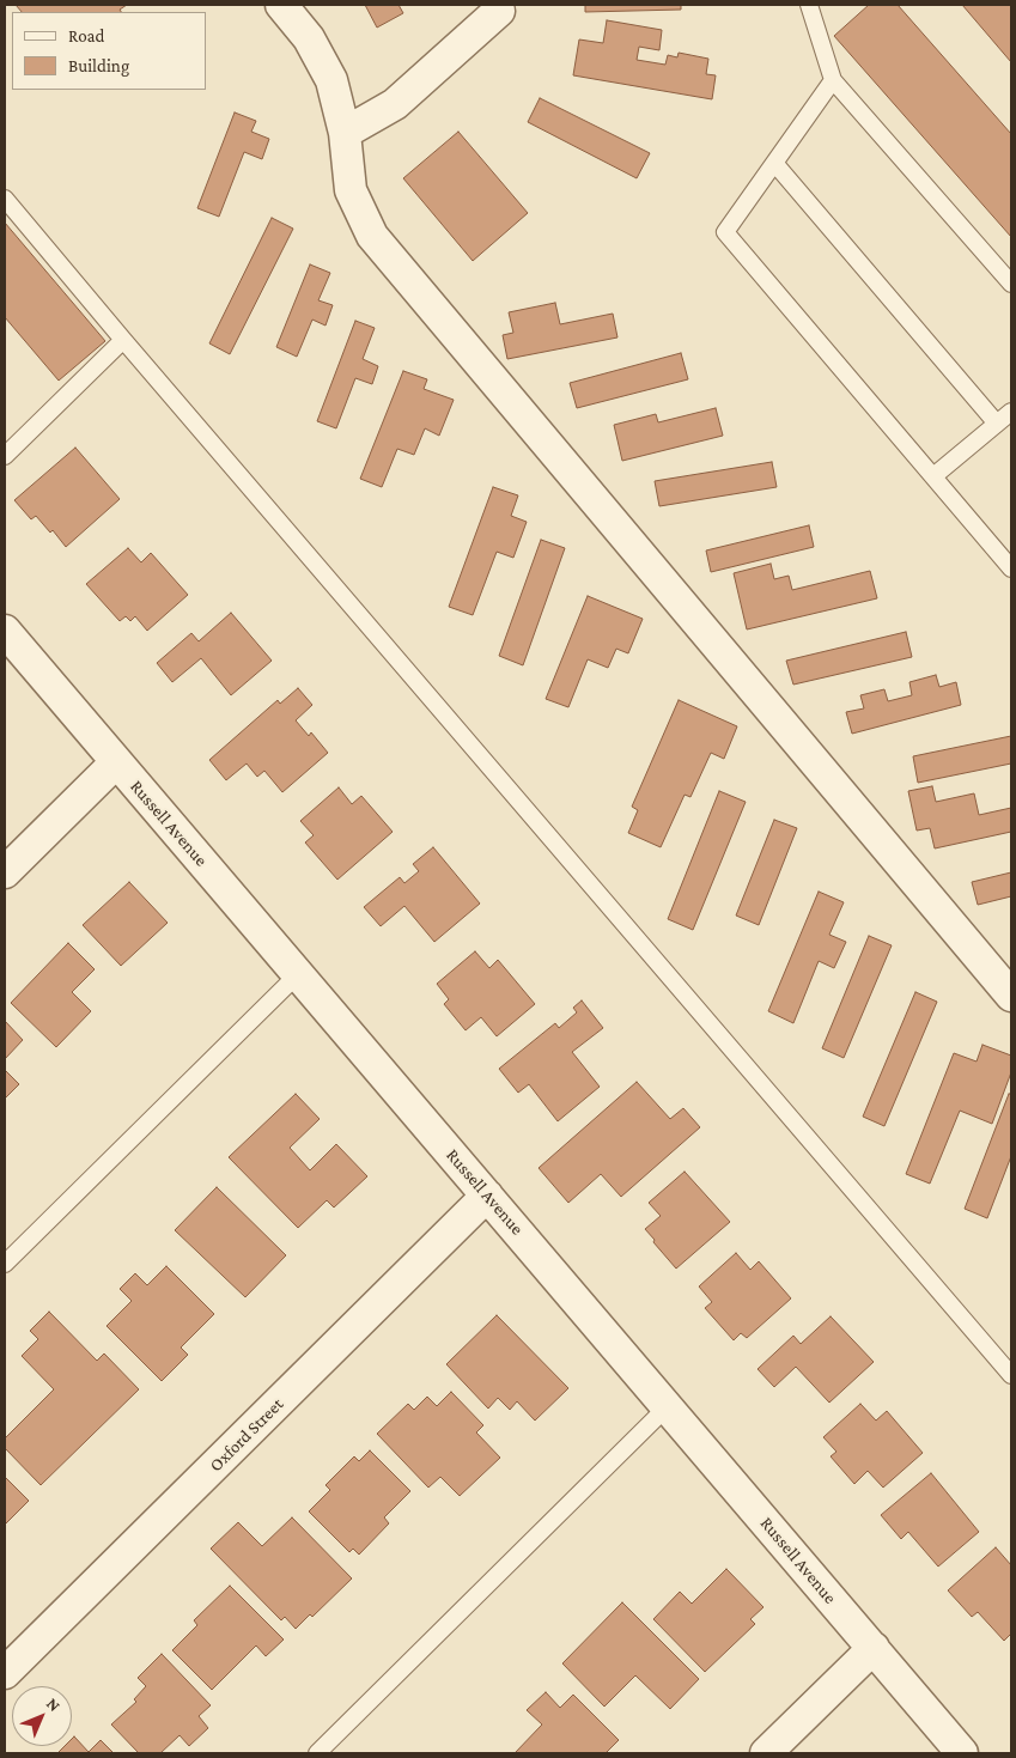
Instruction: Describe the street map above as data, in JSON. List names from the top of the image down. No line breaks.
{"streets":{"street":["Russell Avenue","Oxford Street"]},"crossings":[["Russell Avenue","Oxford Street"]],"legend":["Road","Building"],"north":"top right"}
